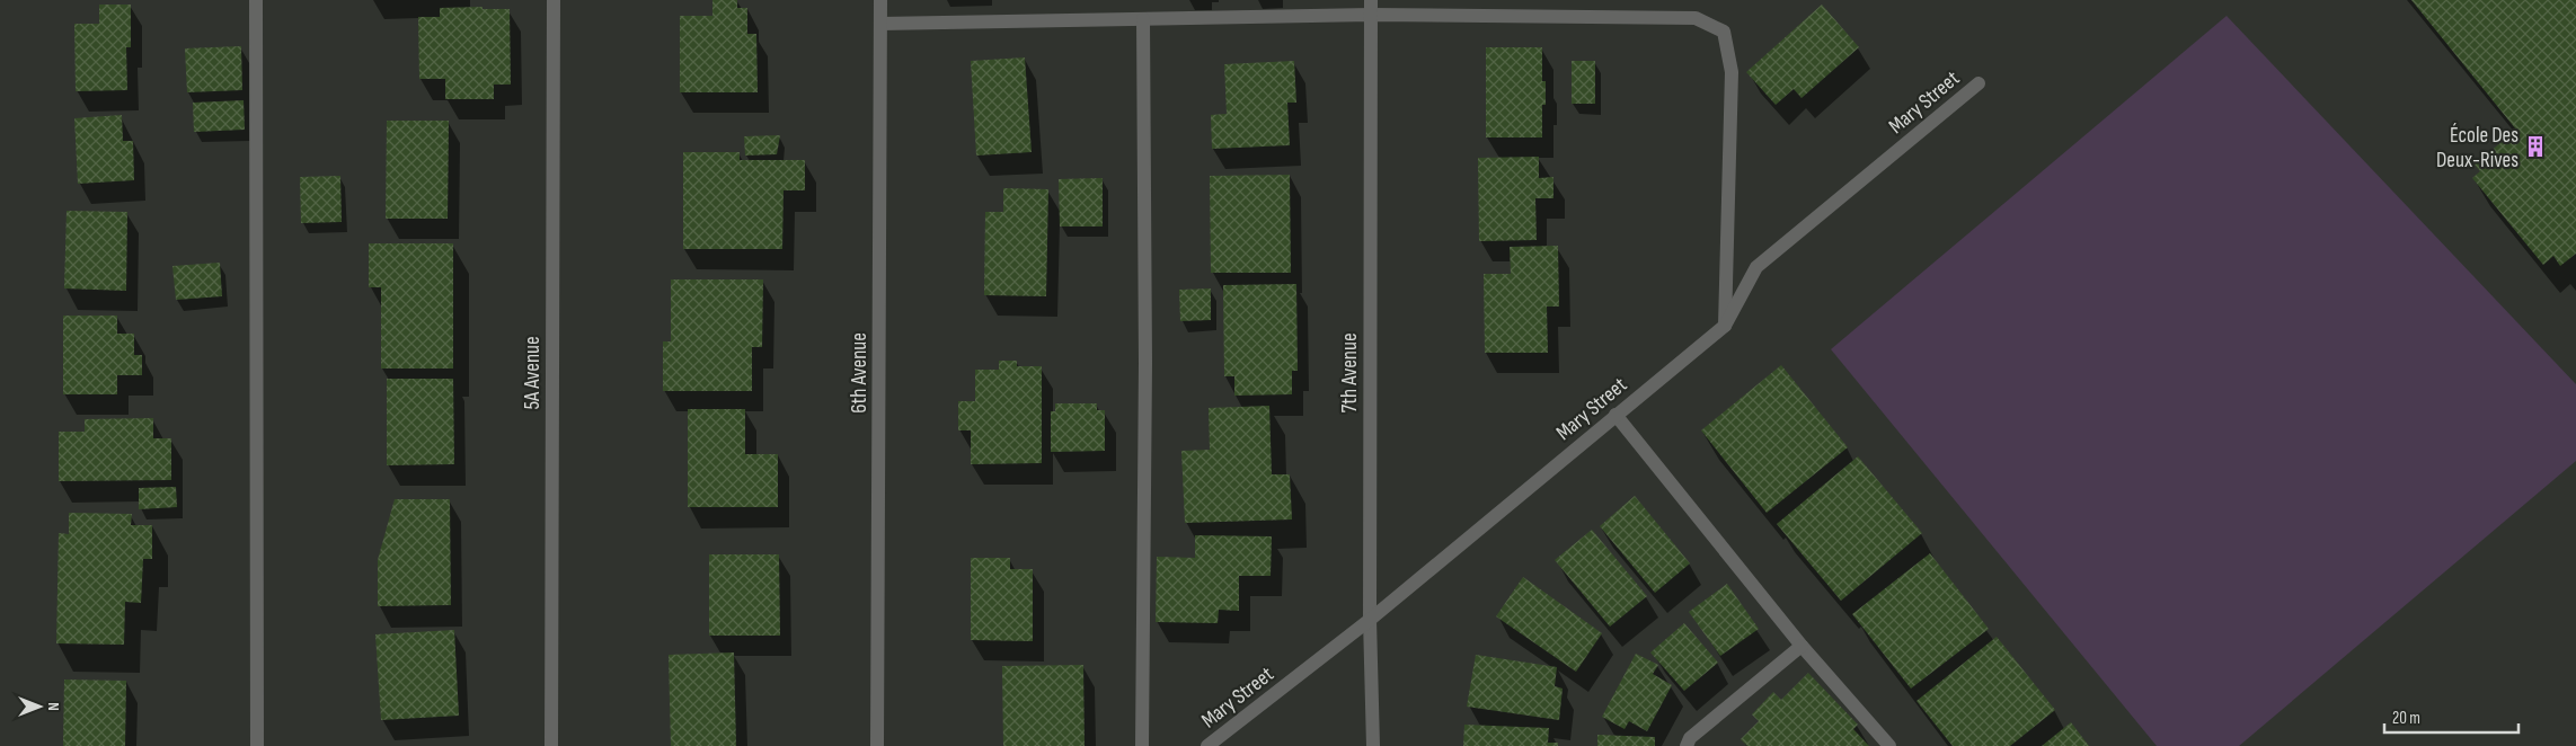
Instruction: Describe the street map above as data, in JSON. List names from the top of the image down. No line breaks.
{"streets":{"street":["Mary Street","5A Avenue","6th Avenue","7th Avenue"]},"crossings":[["Mary Street","7th Avenue"]],"places":{"building":["École Des Deux-Rives"]},"scale_bar":"20 m","north":"right"}
